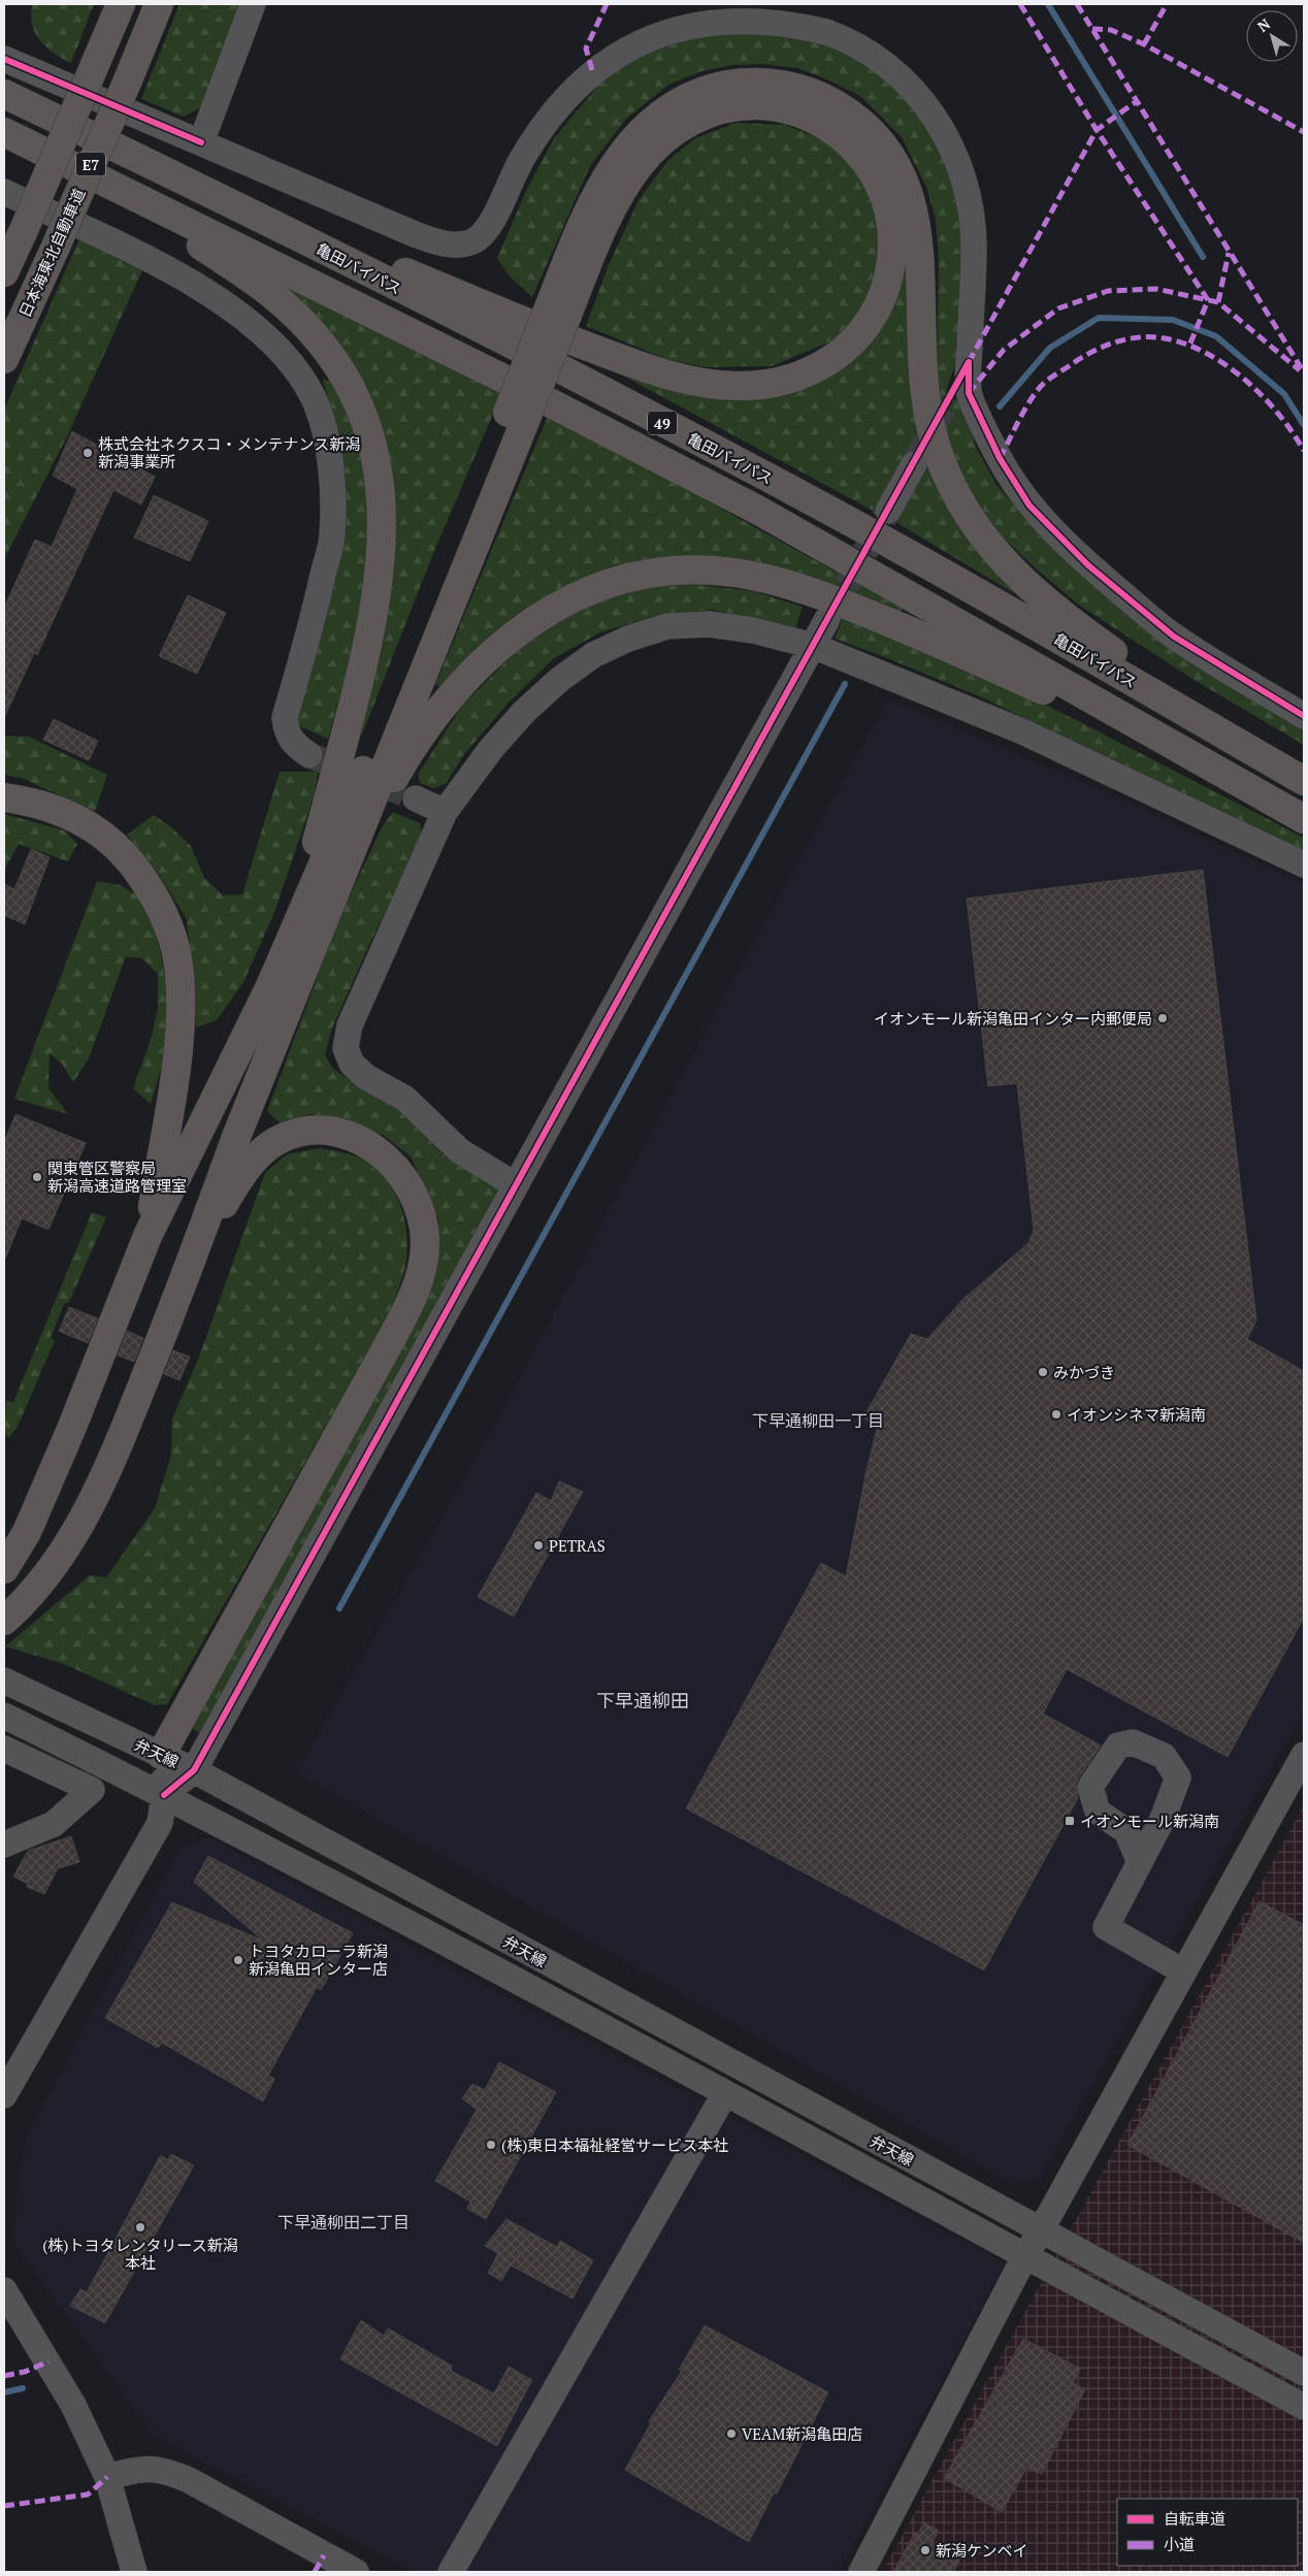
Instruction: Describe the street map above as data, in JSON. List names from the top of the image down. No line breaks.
{"streets":{"highway":["E7","日本海東北自動車道","亀田バイパス","49"],"street":["弁天線"]},"districts":["下早通柳田一丁目","下早通柳田","下早通柳田二丁目"],"places":{"other":["株式会社ネクスコ・メンテナンス新潟 新潟事業所","イオンモール新潟亀田インター内郵便局","関東管区警察局 新潟高速道路管理室","みかづき","イオンシネマ新潟南","PETRAS","トヨタカローラ新潟 新潟亀田インター店","(株)東日本福祉経営サービス本社","(株)トヨタレンタリース新潟 本社","VEAM新潟亀田店","新潟ケンベイ"],"transit":["イオンモール新潟南"]},"legend":["自転車道","小道"],"north":"top left"}
